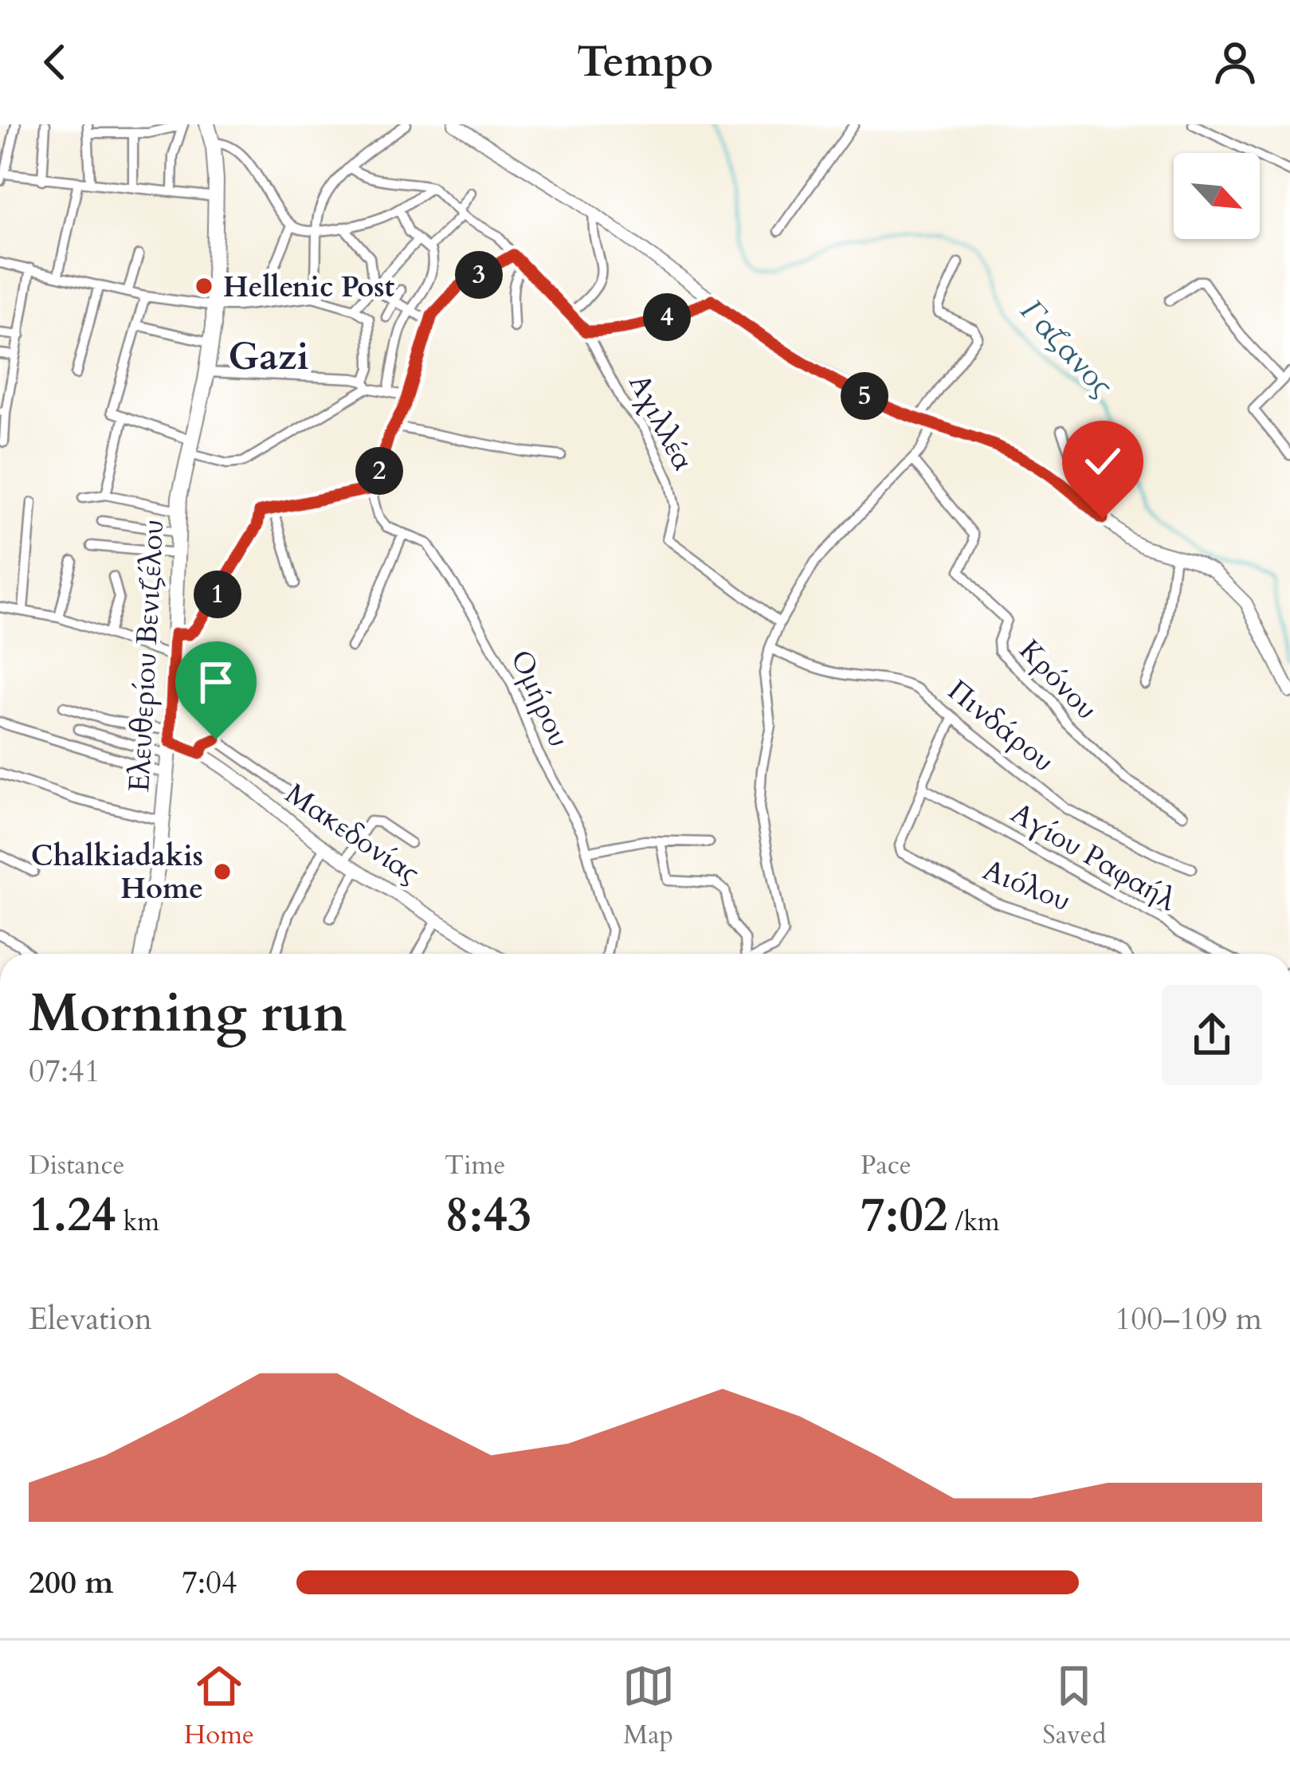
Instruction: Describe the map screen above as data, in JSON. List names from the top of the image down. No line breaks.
{"streets":{"main road":["Ελευθερίου Βενιζέλου"],"street":["Αχιλλέα","Κρόνου","Ομήρου","Πινδάρου","Μακεδονίας","Αγίου Ραφαήλ","Αιόλου"]},"crossings":[["Ελευθερίου Βενιζέλου","Μακεδονίας"],["Αγίου Ραφαήλ","Αιόλου"]],"districts":["Gazi"],"water":["Γαζανος"],"places":["Hellenic Post","Chalkiadakis Home"],"north":"bottom right","page":{"header":"Tempo","pins":["3","4","5","2","1"],"heading":["Morning run","07:41"],"stats":[["Distance","1.24 km"],["Time","8:43"],["Pace","7:02 /km"]],"chart":["Elevation","100–109 m"],"list":[{"name":"200 m","note":"7:04"}],"tabs":["Home","Map","Saved"]}}
